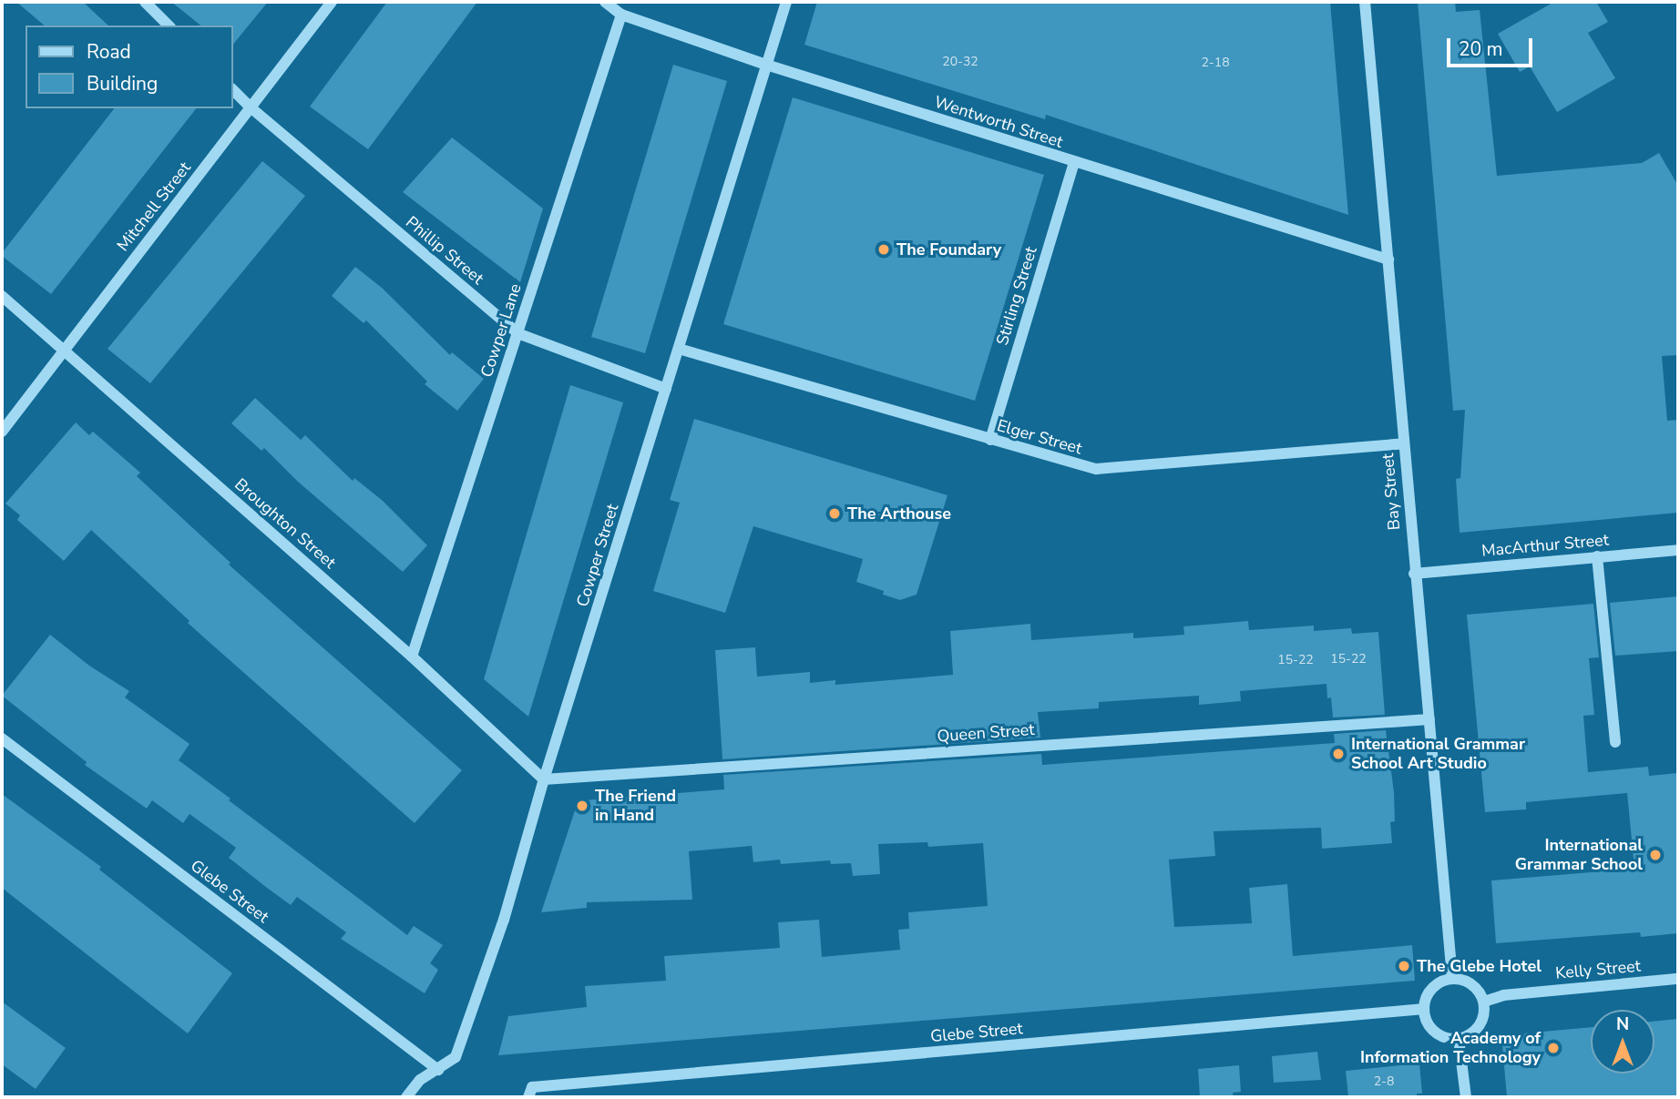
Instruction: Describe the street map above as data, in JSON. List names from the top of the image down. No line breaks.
{"streets":{"street":["Wentworth Street","Mitchell Street","Phillip Street","Stirling Street","Cowper Lane","Elger Street","Bay Street","Broughton Street","MacArthur Street","Cowper Street","Queen Street","Glebe Street","Kelly Street"]},"crossings":[["Wentworth Street","Stirling Street"],["Wentworth Street","Cowper Lane"],["Wentworth Street","Bay Street"],["Wentworth Street","Cowper Street"],["Mitchell Street","Phillip Street"],["Mitchell Street","Broughton Street"],["Phillip Street","Cowper Lane"],["Phillip Street","Cowper Street"],["Stirling Street","Elger Street"],["Cowper Lane","Broughton Street"],["Elger Street","Bay Street"],["Elger Street","Cowper Street"],["Bay Street","MacArthur Street"],["Bay Street","Queen Street"],["Bay Street","Glebe Street"],["Bay Street","Kelly Street"],["Broughton Street","Cowper Street"],["Broughton Street","Queen Street"],["Cowper Street","Queen Street"],["Cowper Street","Glebe Street"],["Glebe Street","Kelly Street"]],"places":["The Foundary","The Arthouse","International Grammar School Art Studio","The Friend in Hand","International Grammar School","The Glebe Hotel","Academy of Information Technology"],"house_numbers":["20-32","2-18","15-22","15-22","2-8"],"legend":["Road","Building"],"scale_bar":"20 m","north":"top"}
